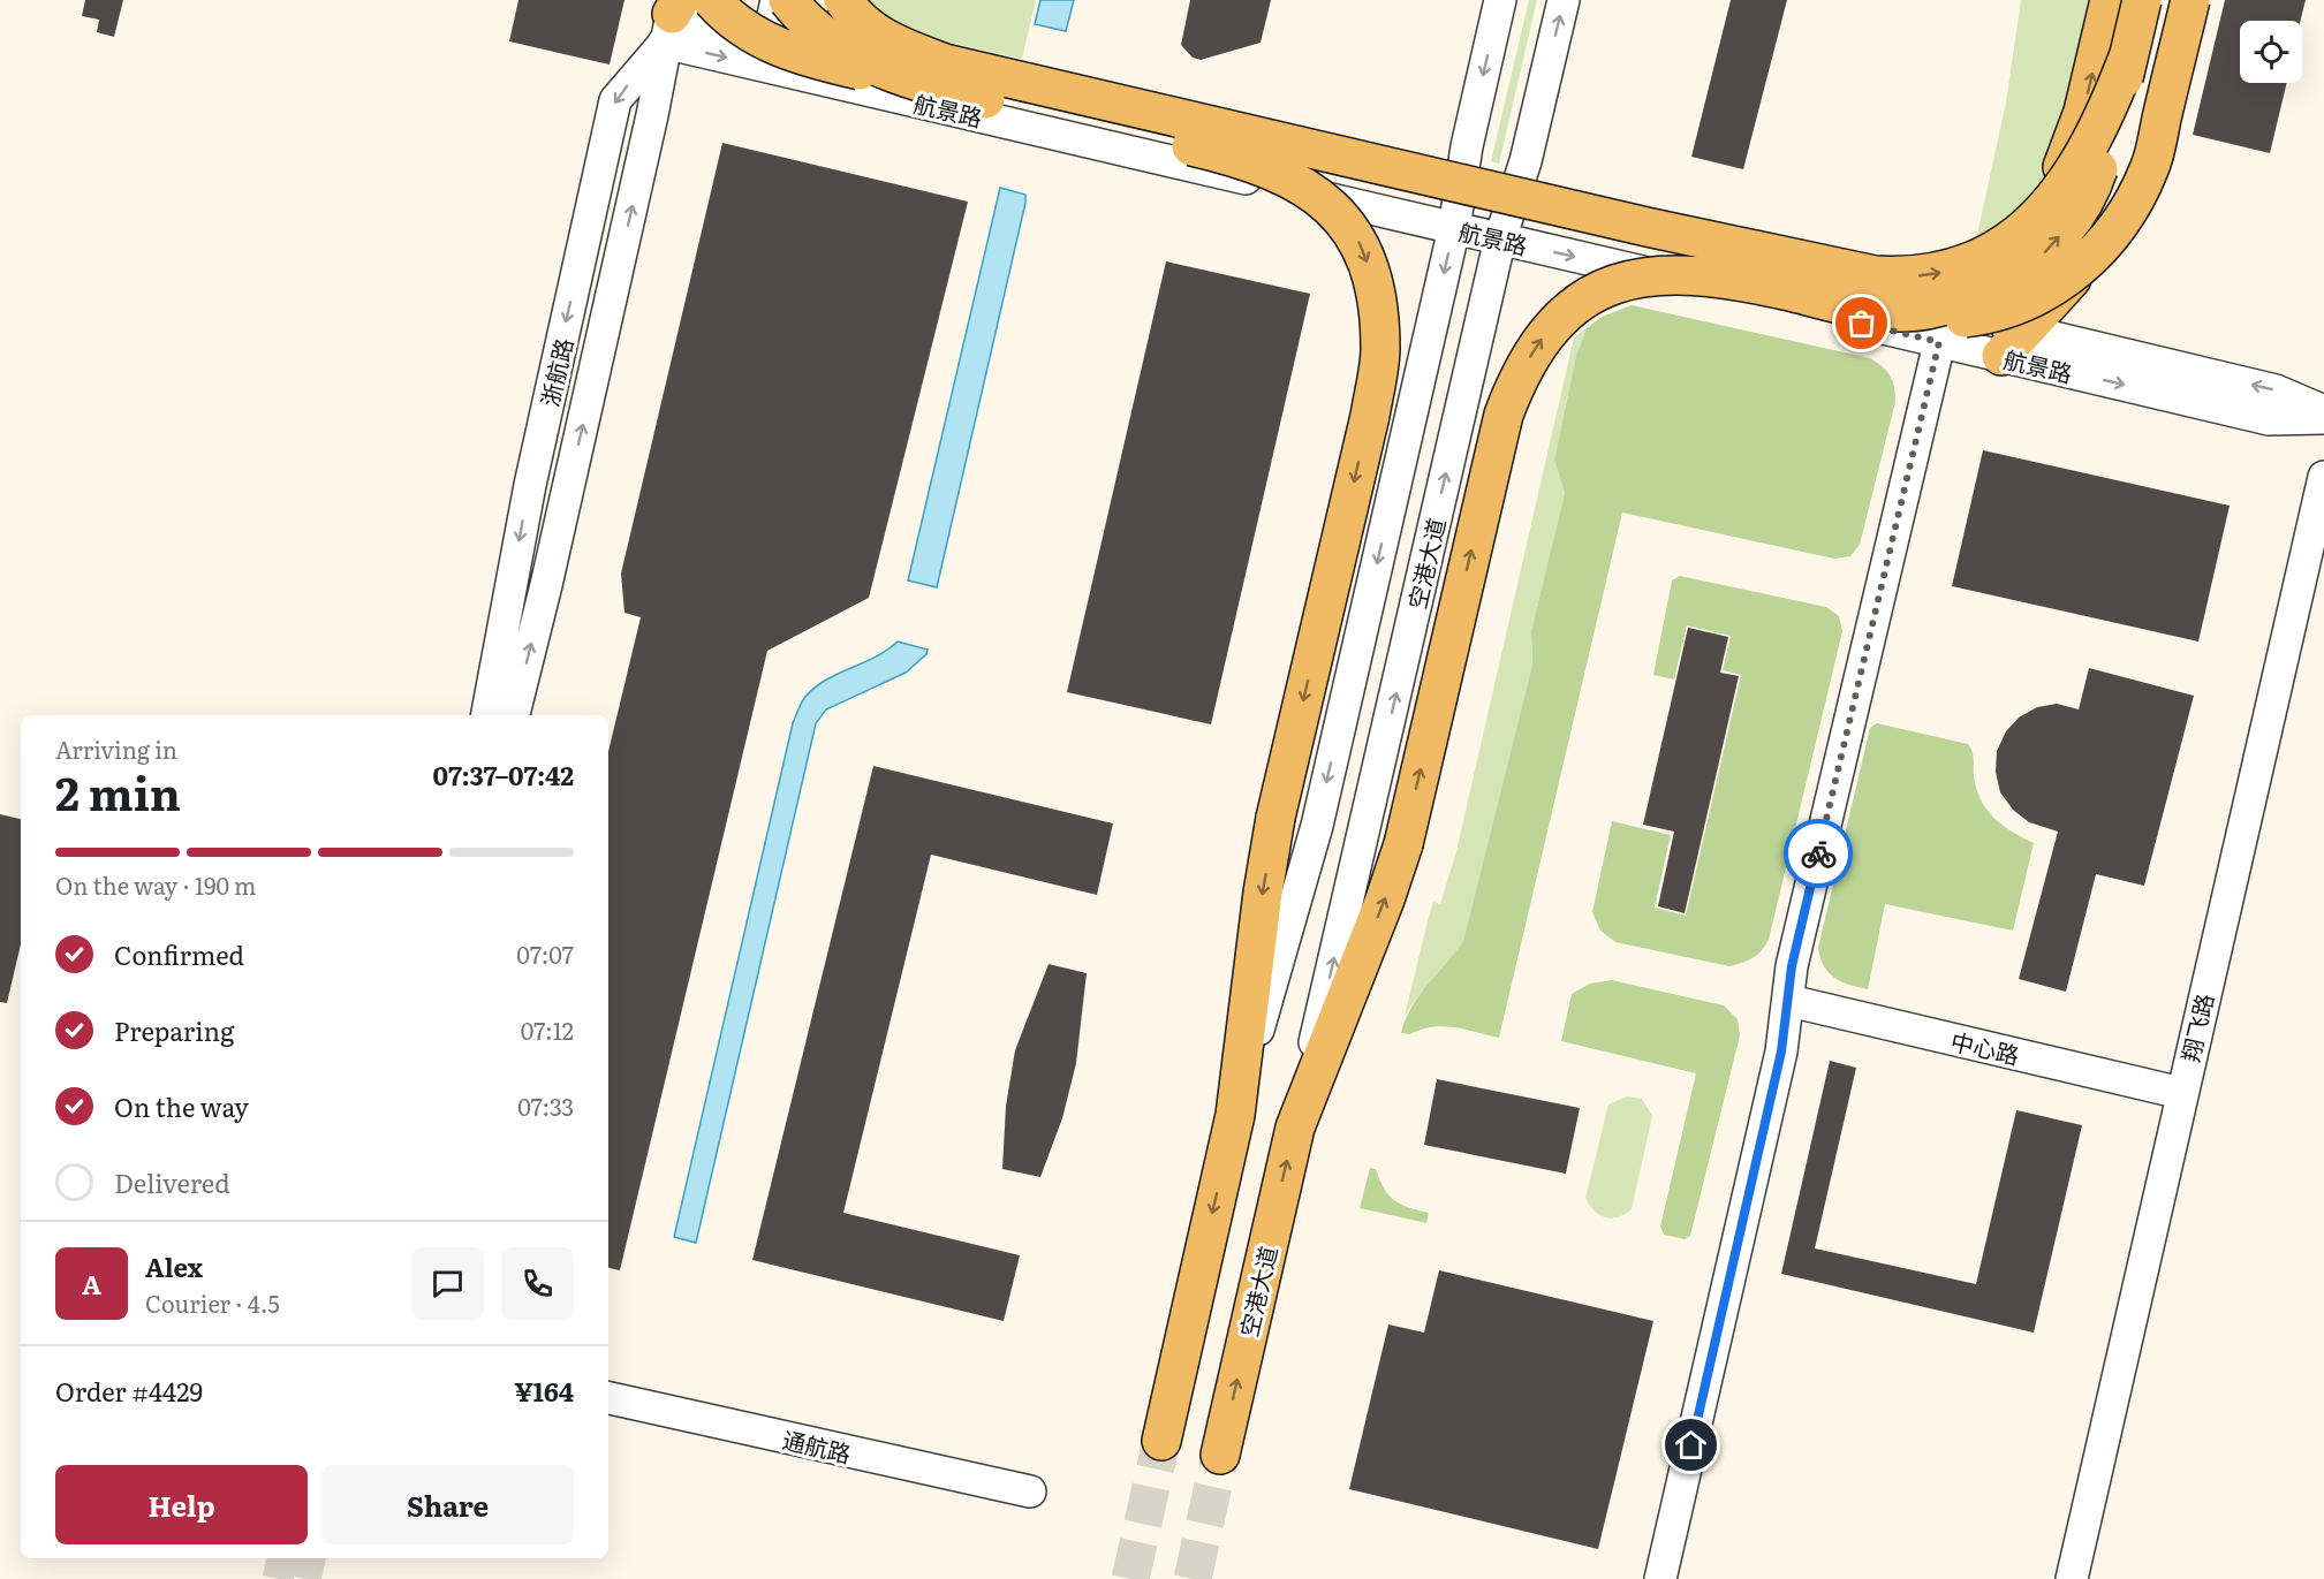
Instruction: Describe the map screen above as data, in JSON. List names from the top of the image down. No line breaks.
{"streets":{"main road":["空港大道"],"street":["航景路","浙航路","翔飞路","中心路","通航路"]},"crossings":[["航景路","浙航路"],["航景路","空港大道"],["翔飞路","中心路"]],"page":{"heading":["2 min","Arriving in","07:37–07:42"],"panel":["Alex","Courier · 4.5","Order #4429","¥164"],"bar":"On the way · 190 m","list":[["Confirmed","07:07"],["Preparing","07:12"],["On the way","07:33"],"Delivered"],"round":"A","buttons":["Help","Share"]}}
